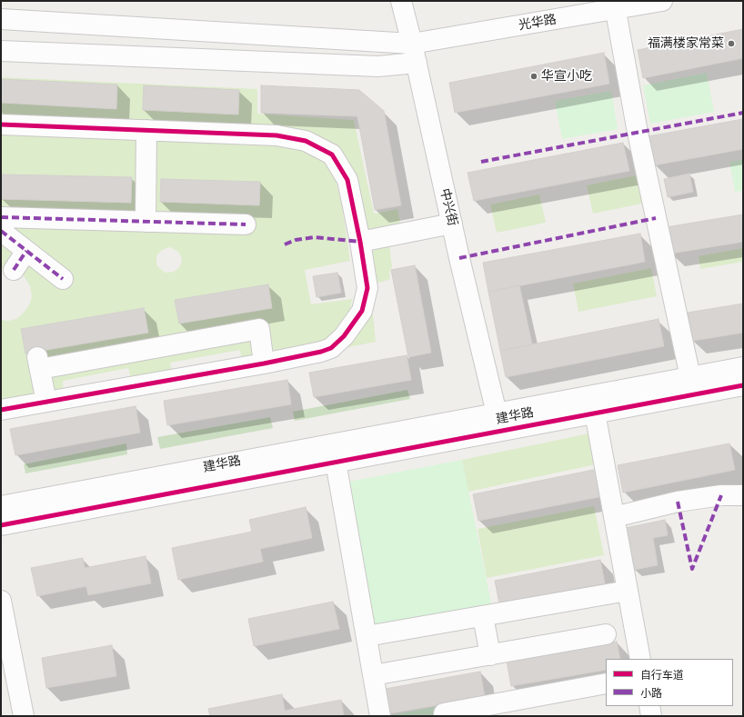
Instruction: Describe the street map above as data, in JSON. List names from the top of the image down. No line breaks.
{"streets":{"street":["光华路","中兴街","建华路"]},"crossings":[["光华路","中兴街"],["中兴街","建华路"]],"places":["福满楼家常菜","华宣小吃"],"legend":["自行车道","小路"]}
